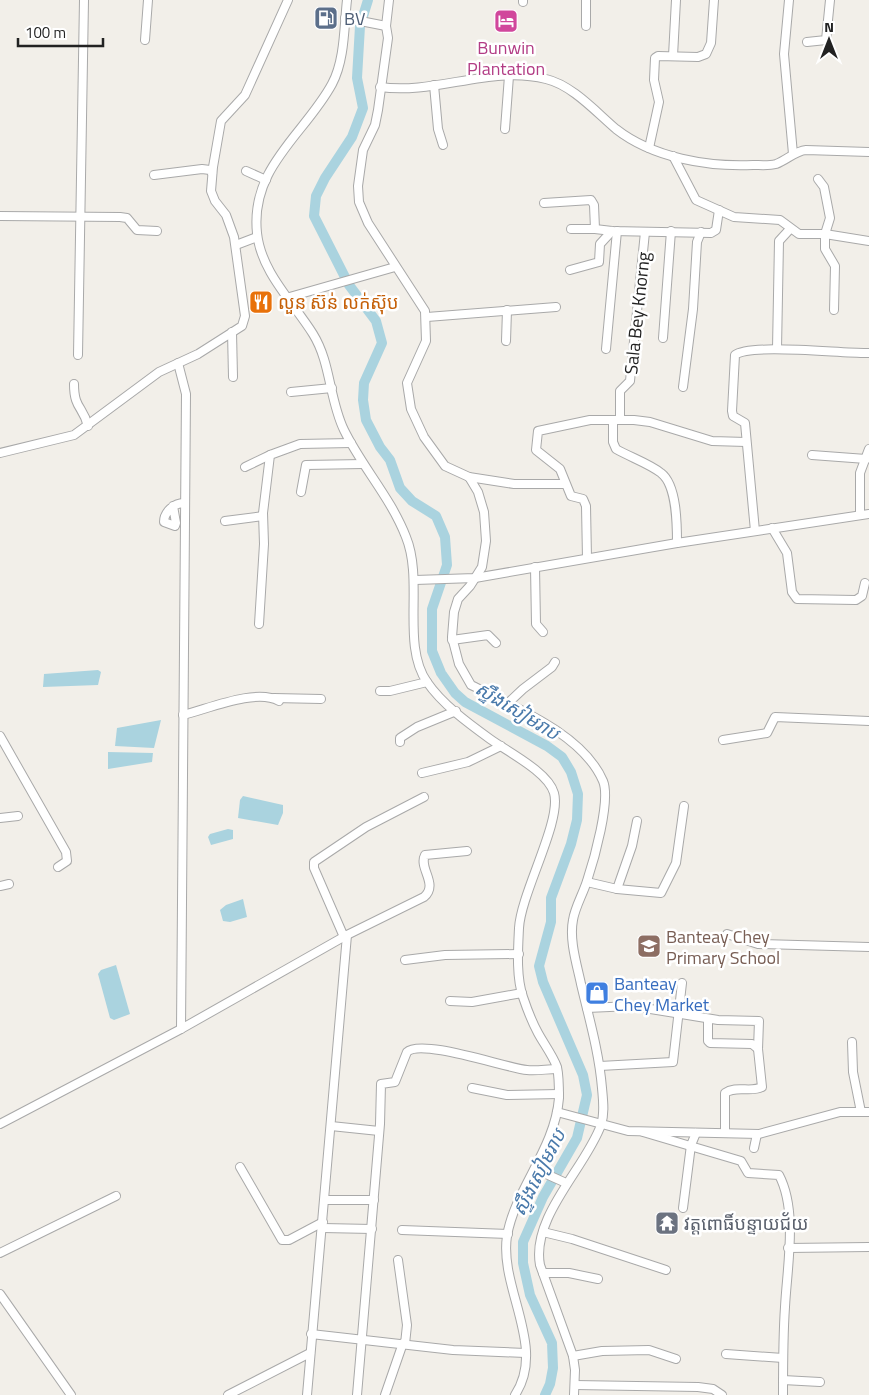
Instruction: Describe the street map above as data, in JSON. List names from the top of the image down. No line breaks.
{"streets":{"street":["Sala Bey Knorng"]},"water":["ស្ទឹងសៀមរាប"],"places":{"fuel station":["BV"],"hotel":["Bunwin Plantation"],"restaurant":["លួន ស៊ន់ លក់ស៊ុប"],"school or university":["Banteay Chey Primary School"],"shop":["Banteay Chey Market"],"temple":["វត្តពោធិ៍បន្ទាយជ័យ"]},"scale_bar":"100 m","north":"top"}
